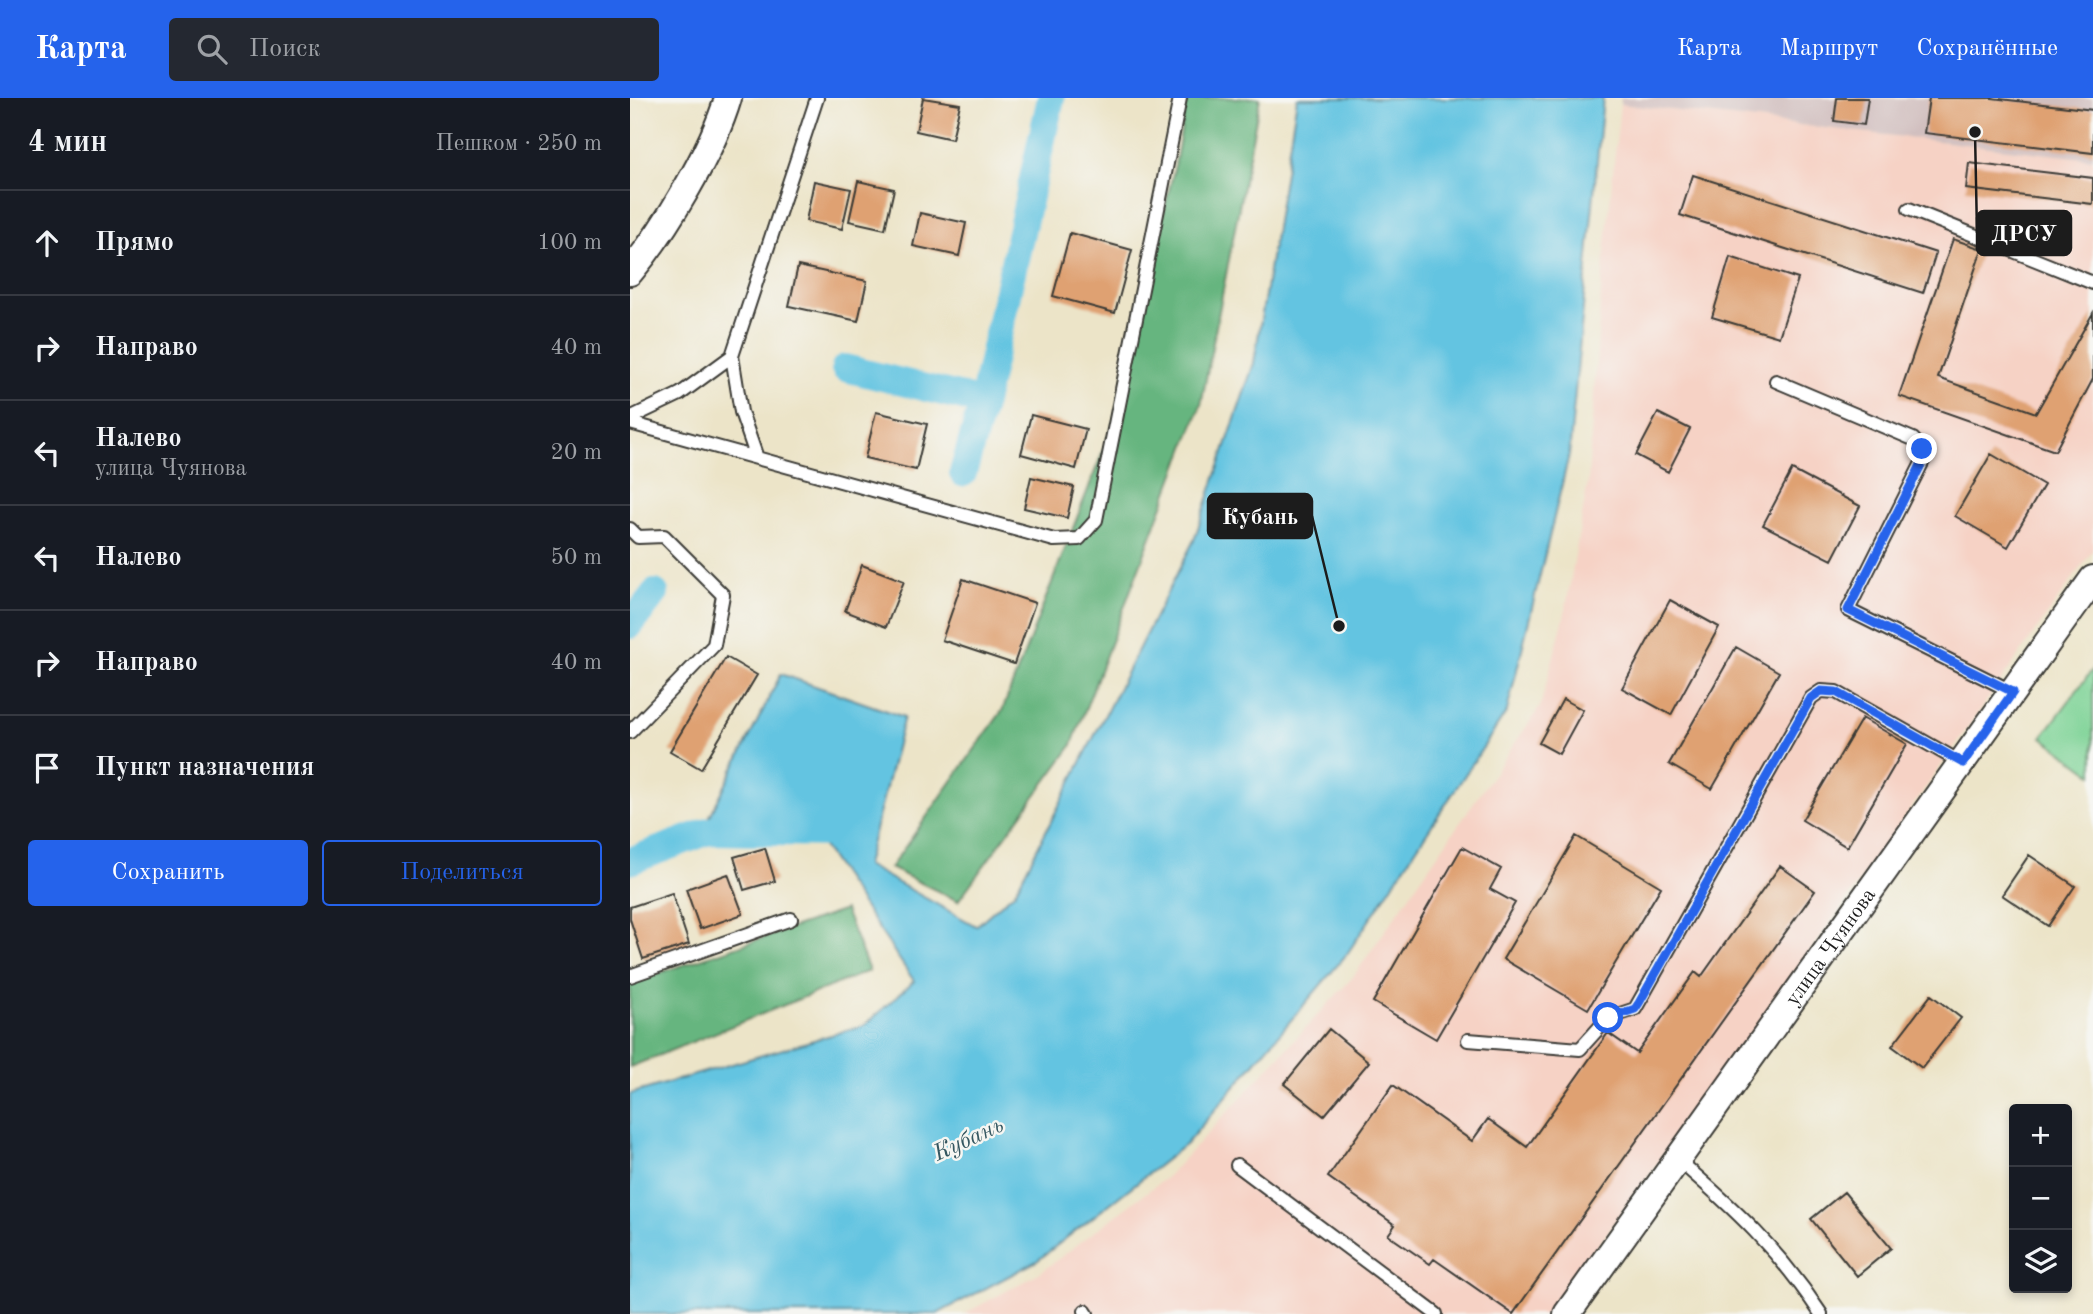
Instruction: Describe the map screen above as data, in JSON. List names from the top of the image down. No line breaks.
{"streets":{"street":["улица Чуянова"]},"water":["Кубань"],"places":["ДРСУ","Кубань"],"page":{"header":"Карта","search":"Поиск","nav":["Карта","Маршрут","Сохранённые"],"heading":["4 мин","Пешком · 250 m"],"list":[["Прямо","100 m"],["Направо","40 m"],["Налево","улица Чуянова","20 m"],["Налево","50 m"],["Направо","40 m"],"Пункт назначения"],"buttons":["Сохранить","Поделиться"],"map_buttons":["+","−"]}}
